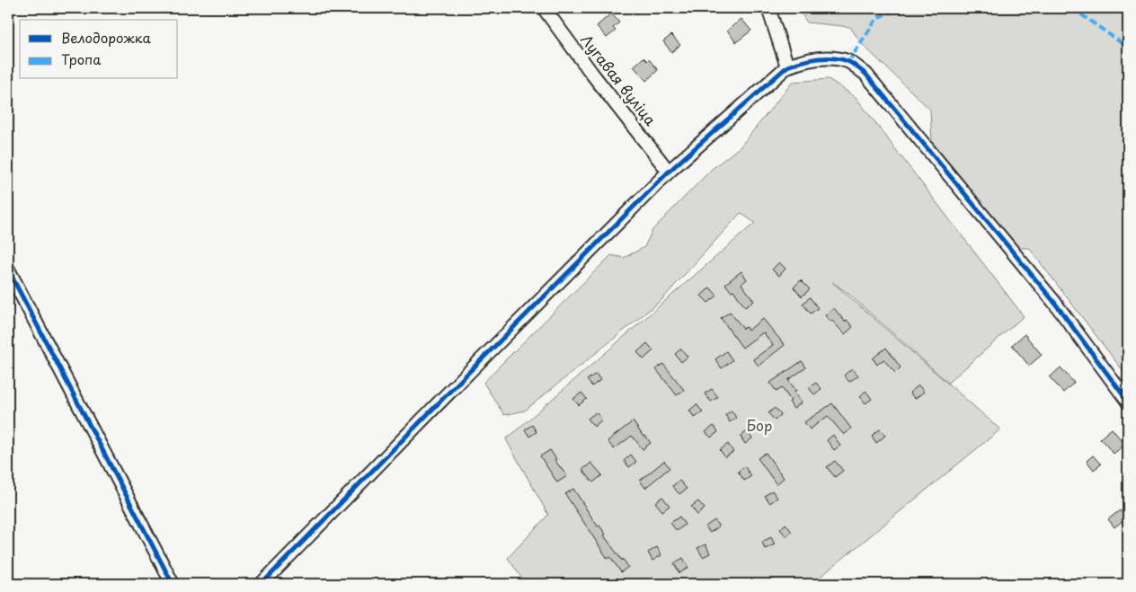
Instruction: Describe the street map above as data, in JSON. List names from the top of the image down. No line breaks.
{"streets":{"street":["Лугавая вуліца"]},"parks":["Бор"],"legend":["Велодорожка","Тропа"]}
